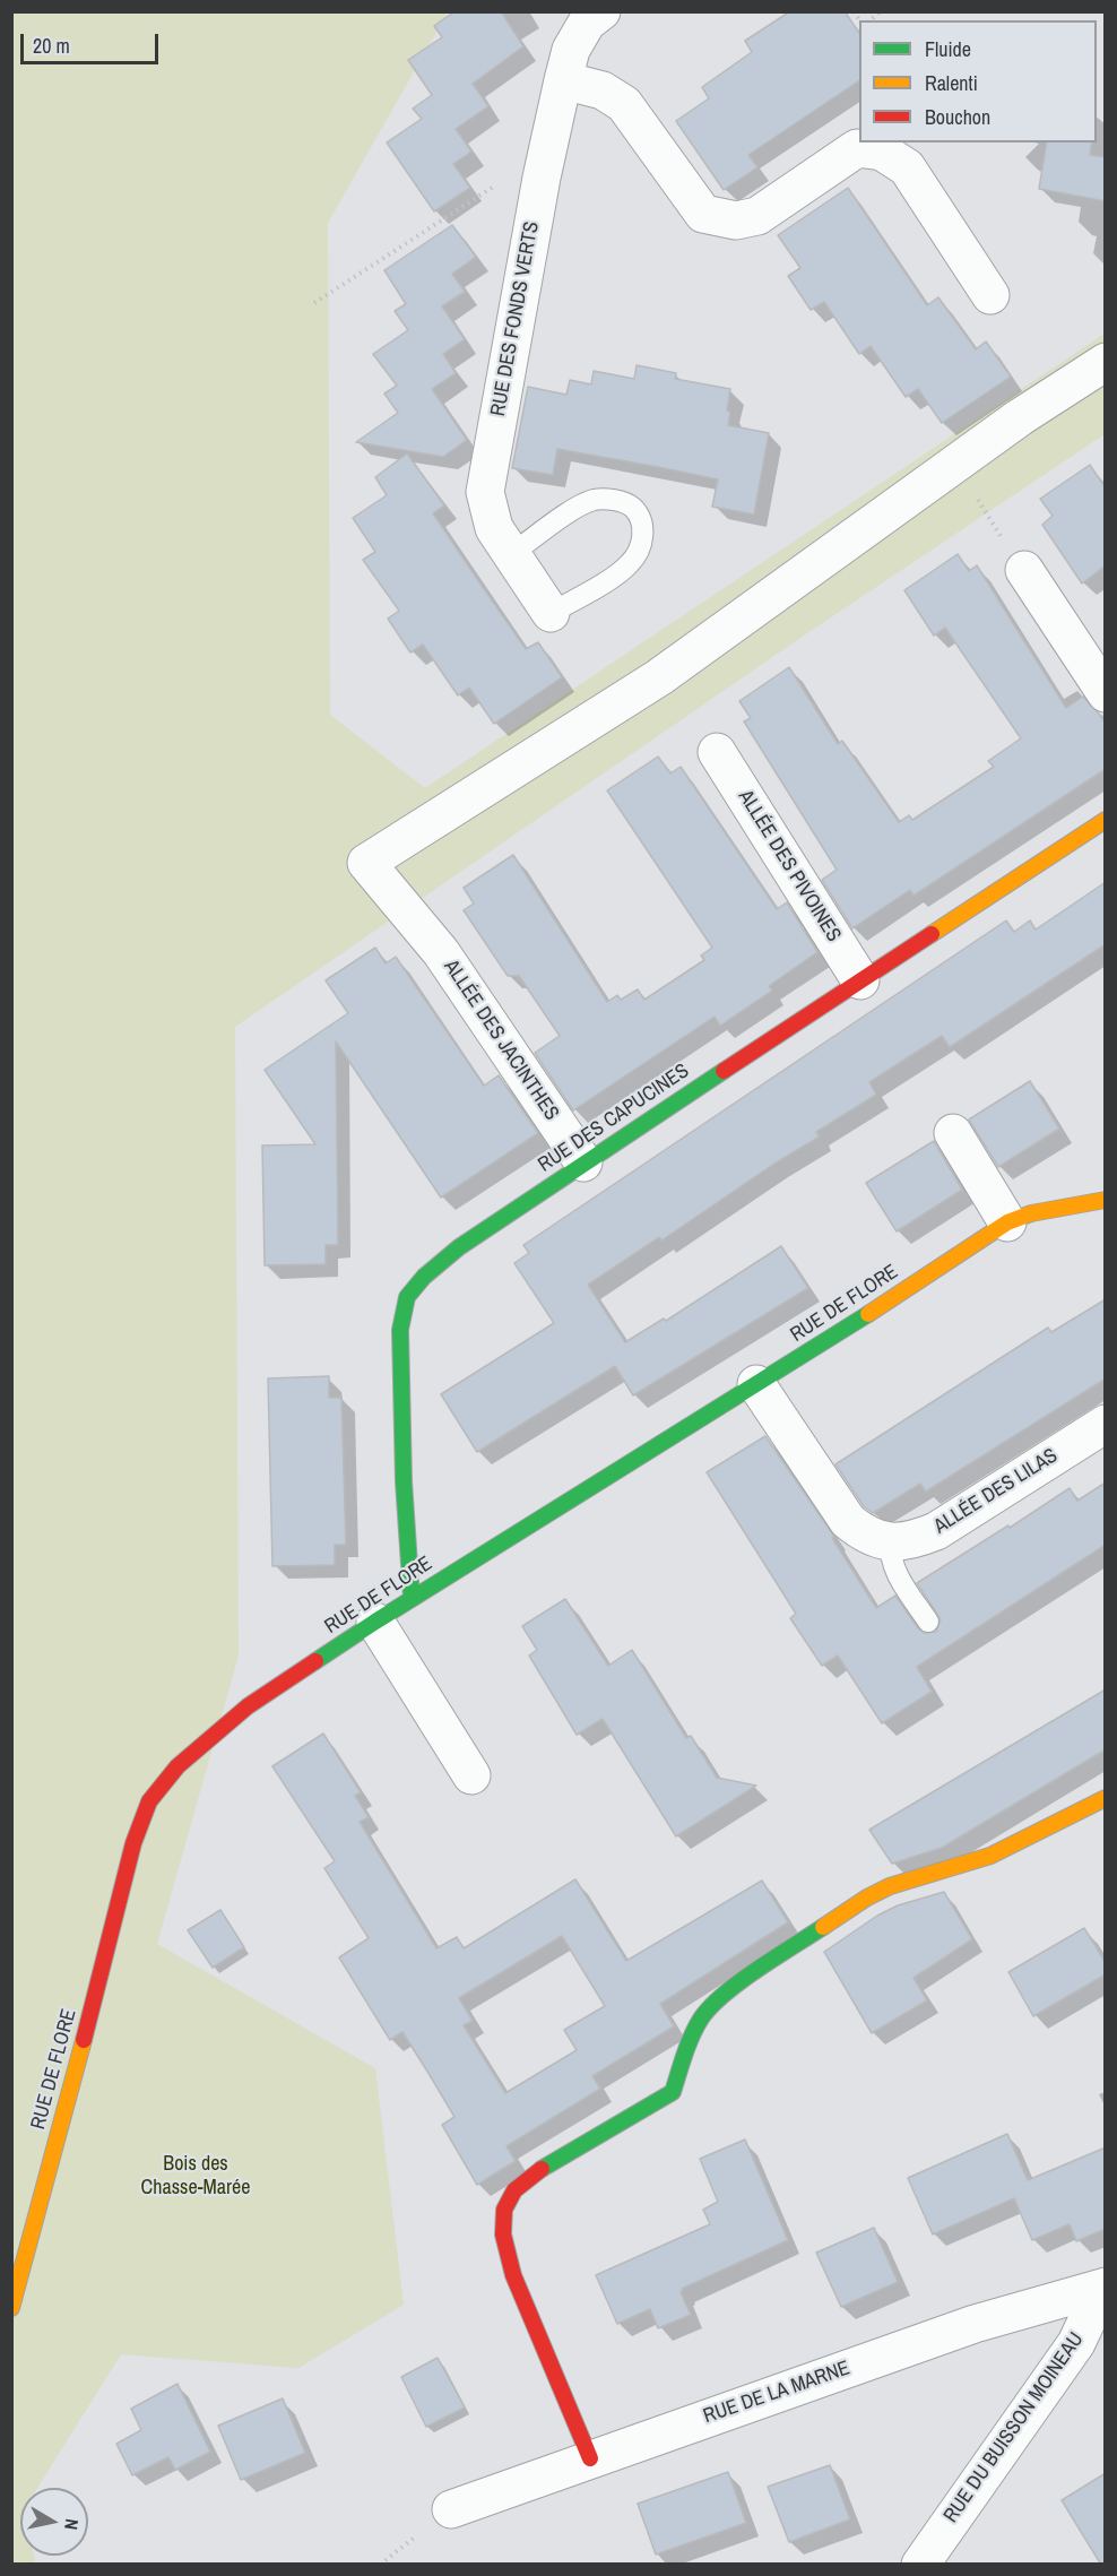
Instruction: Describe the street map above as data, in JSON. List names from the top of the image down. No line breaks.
{"streets":{"street":["RUE DES FONDS VERTS","ALLÉE DES PIVOINES","ALLÉE DES JACINTHES","RUE DES CAPUCINES","RUE DE FLORE","ALLÉE DES LILAS","RUE DE LA MARNE","RUE DU BUISSON MOINEAU"]},"crossings":[["ALLÉE DES PIVOINES","RUE DES CAPUCINES"],["ALLÉE DES JACINTHES","RUE DES CAPUCINES"],["RUE DES CAPUCINES","RUE DE FLORE"],["RUE DE FLORE","ALLÉE DES LILAS"],["RUE DE LA MARNE","RUE DU BUISSON MOINEAU"]],"parks":["Bois des Chasse-Marée"],"legend":["Fluide","Ralenti","Bouchon"],"scale_bar":"20 m","north":"right"}
